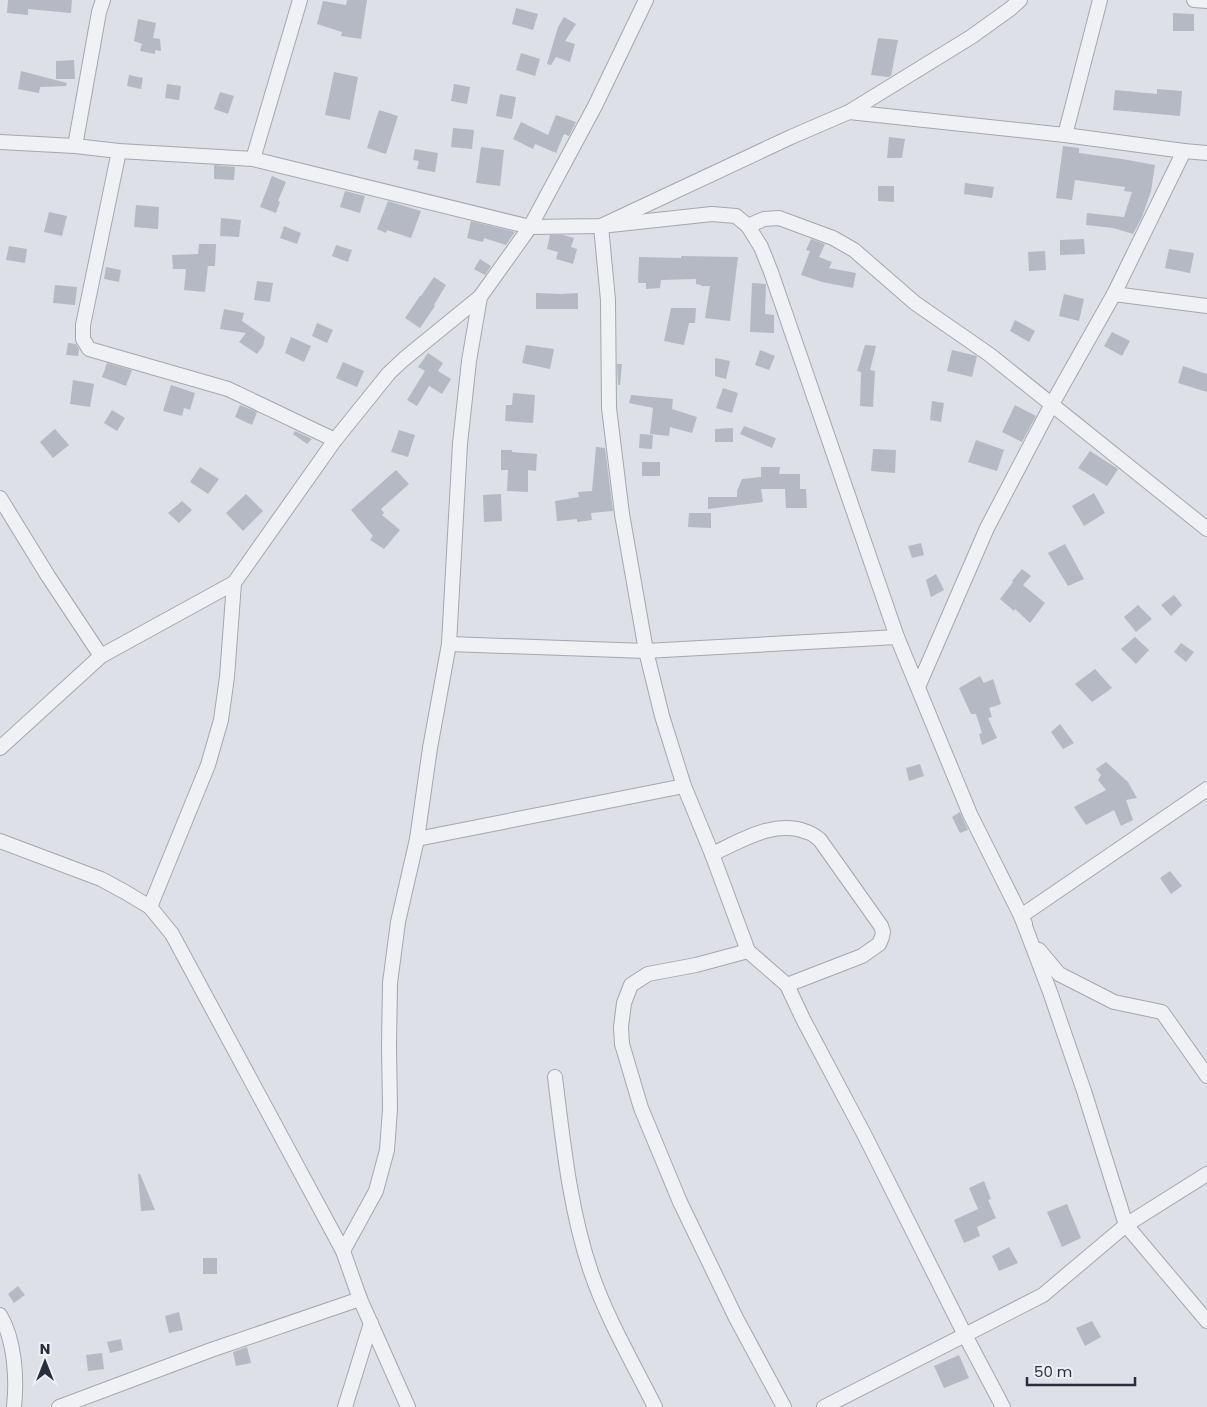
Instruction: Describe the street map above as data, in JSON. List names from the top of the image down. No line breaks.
{"scale_bar":"50 m","north":"top"}
